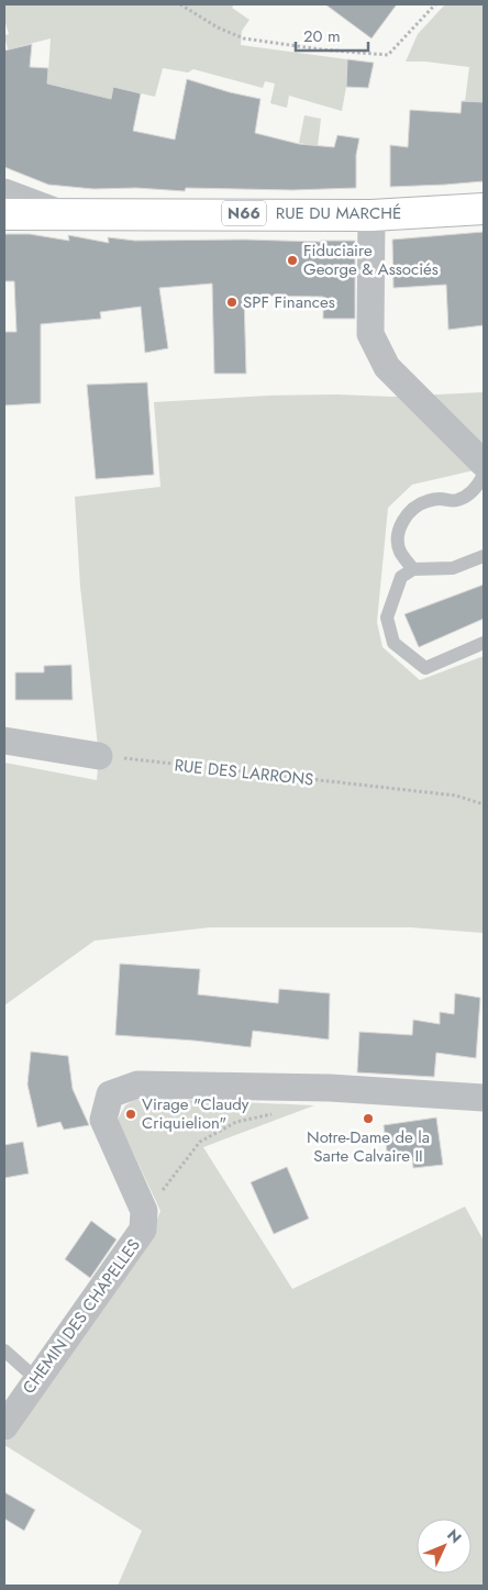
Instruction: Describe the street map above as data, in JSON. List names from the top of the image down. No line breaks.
{"streets":{"main road":["N66","RUE DU MARCHÉ"],"street":["CHEMIN DES CHAPELLES"],"path":["RUE DES LARRONS"]},"places":["Fiduciaire George & Associés","SPF Finances","Virage \"Claudy Criquielion\"","Notre-Dame de la Sarte Calvaire II"],"scale_bar":"20 m","north":"top right"}
